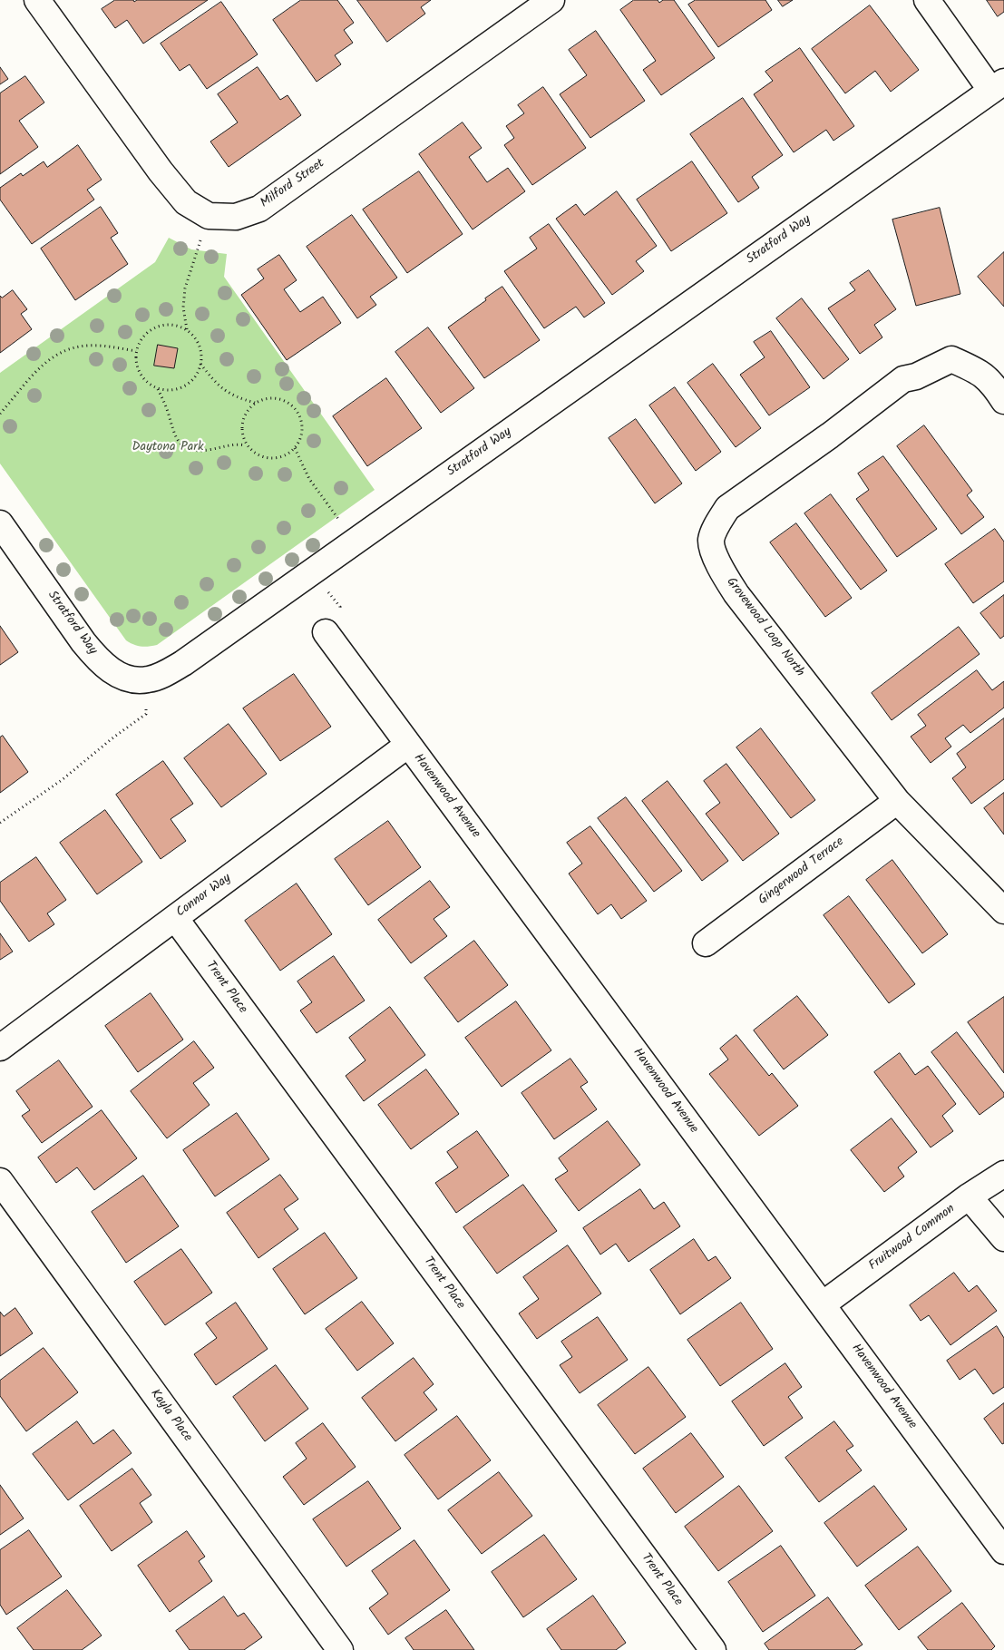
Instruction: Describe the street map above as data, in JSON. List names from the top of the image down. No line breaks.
{"streets":{"street":["Milford Street","Stratford Way","Grovewood Loop North","Havenwood Avenue","Gingerwood Terrace","Connor Way","Trent Place","Fruitwood Common","Kayla Place"]},"crossings":[["Grovewood Loop North","Gingerwood Terrace"],["Havenwood Avenue","Connor Way"],["Havenwood Avenue","Fruitwood Common"],["Connor Way","Trent Place"]],"parks":["Daytona Park"]}
